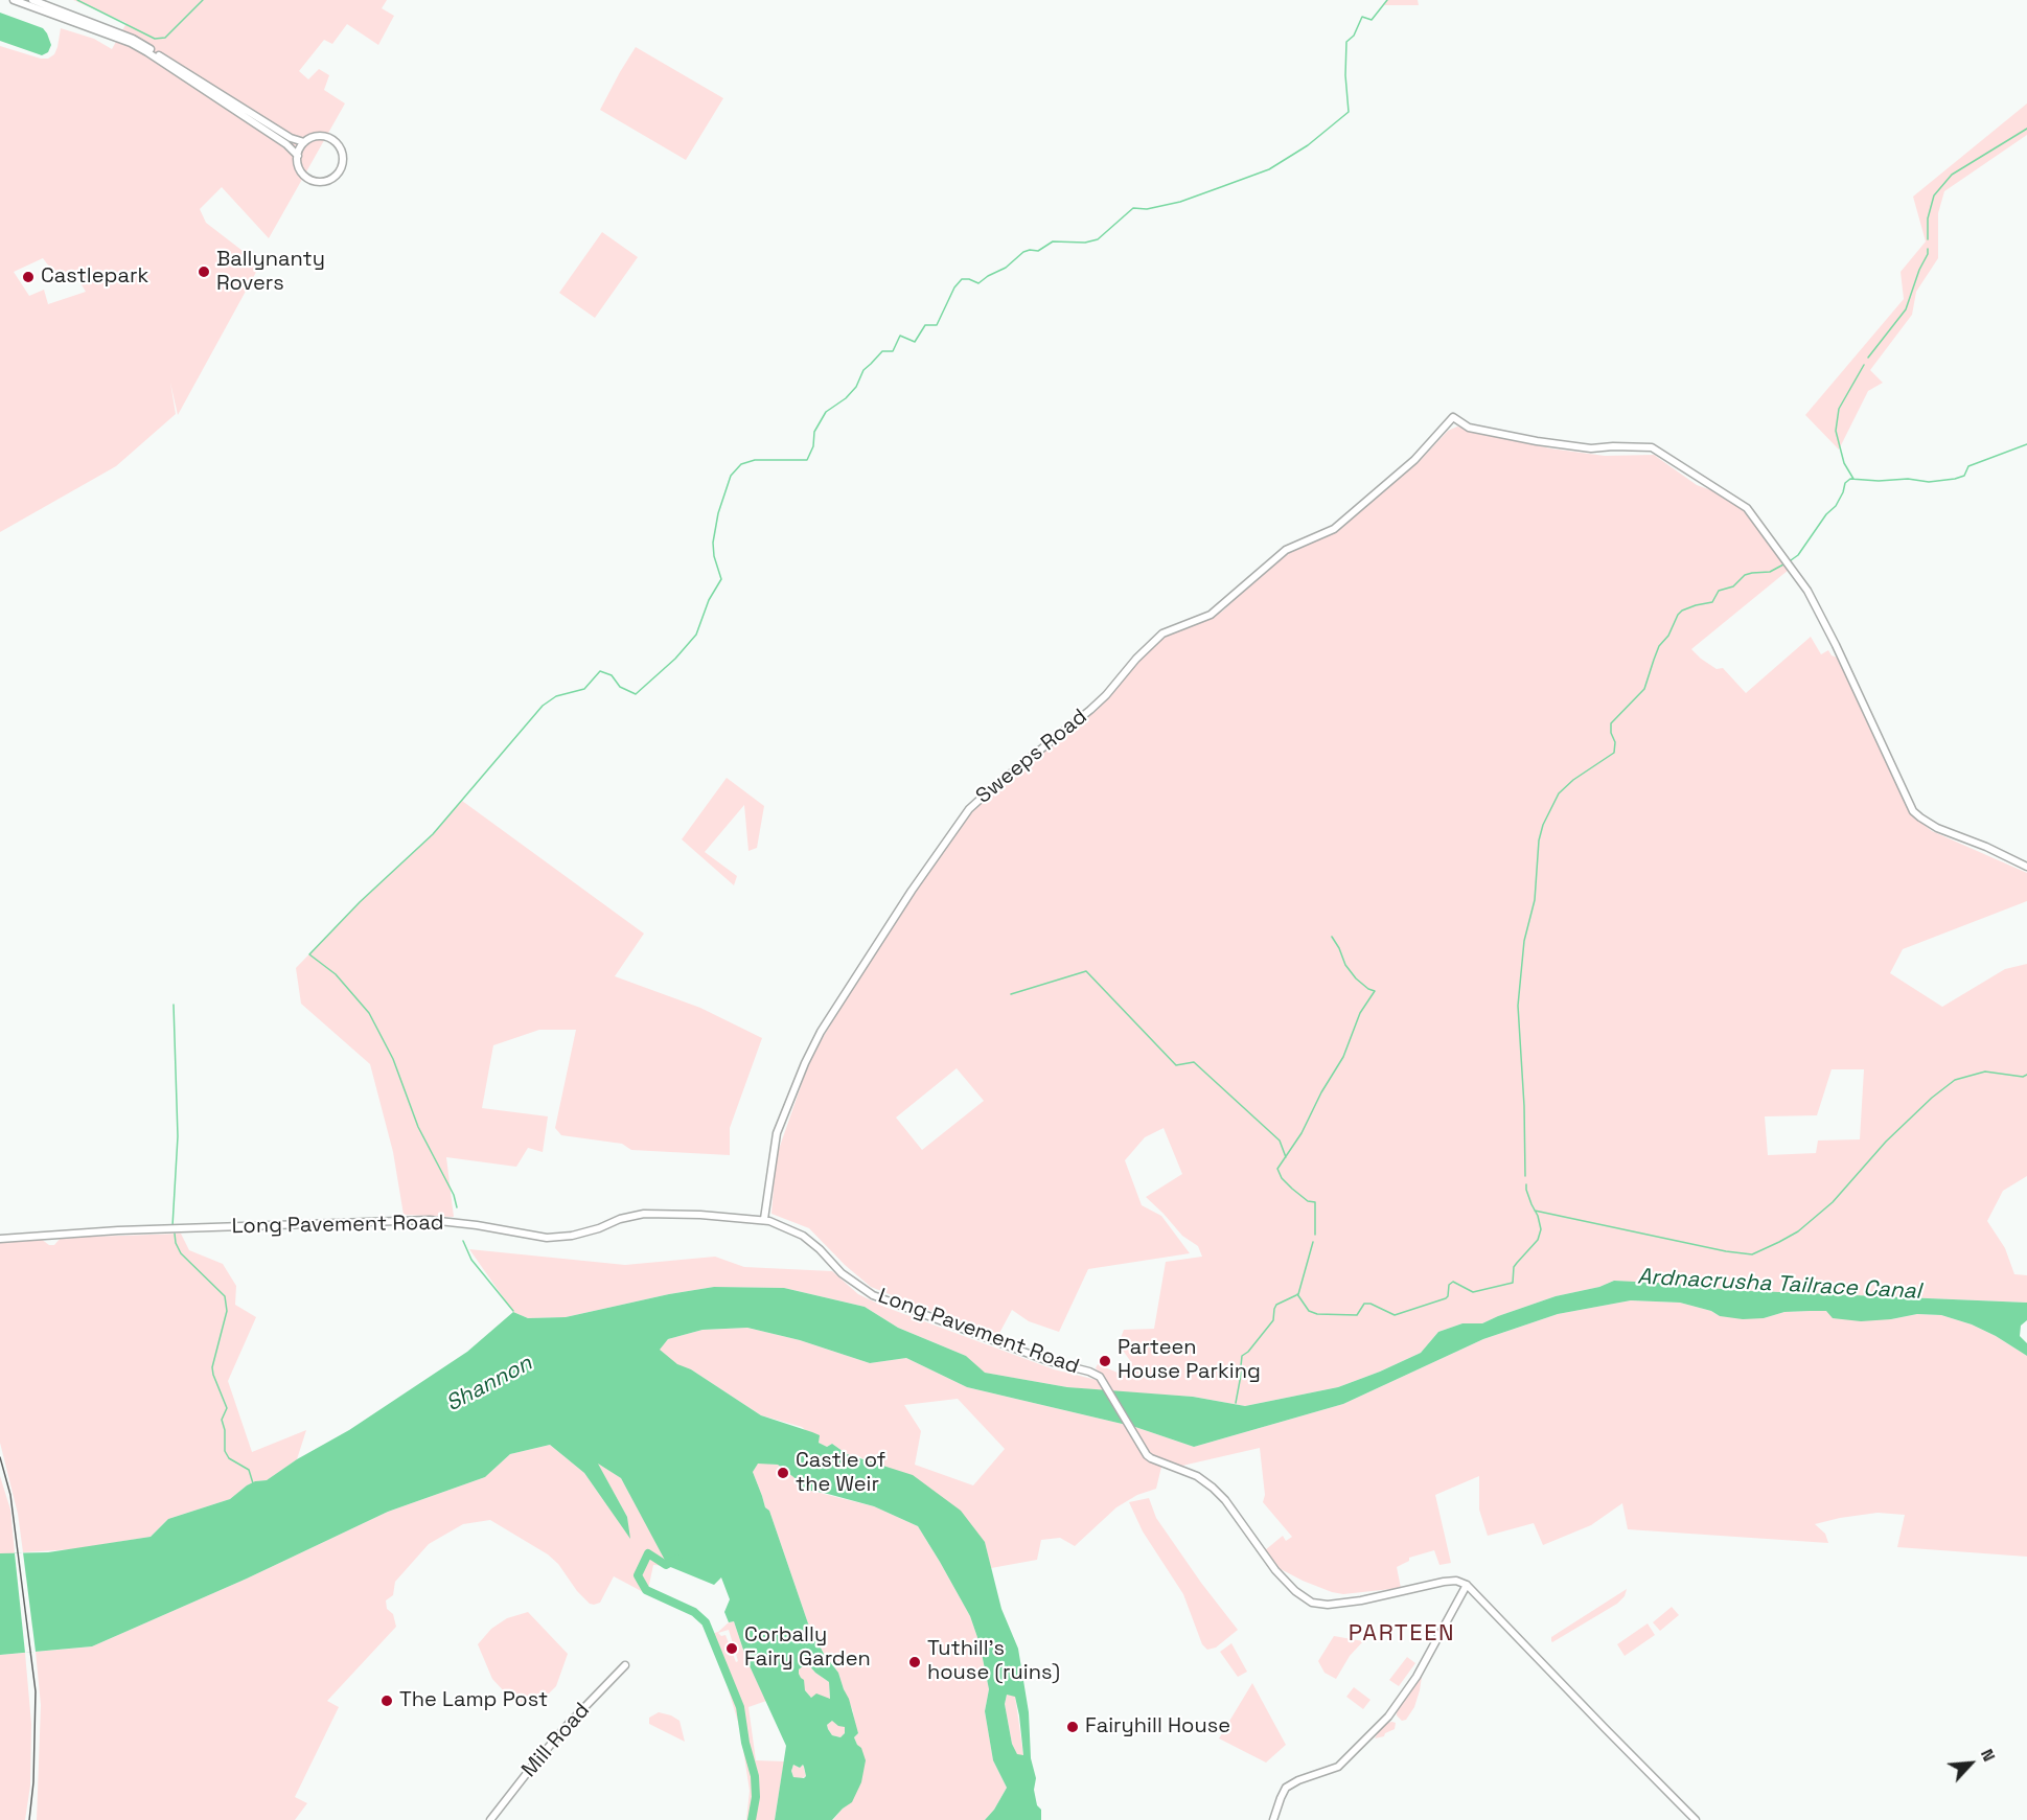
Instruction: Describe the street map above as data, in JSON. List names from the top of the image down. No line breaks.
{"streets":{"street":["Sweeps Road","Long Pavement Road","Mill Road"]},"crossings":[["Sweeps Road","Long Pavement Road"]],"districts":["PARTEEN"],"water":["Ardnacrusha Tailrace Canal","Shannon"],"places":["Ballynanty Rovers","Castlepark","Parteen House Parking","Castle of the Weir","Corbally Fairy Garden","Tuthill's house (ruins)","The Lamp Post","Fairyhill House"],"north":"top right"}
